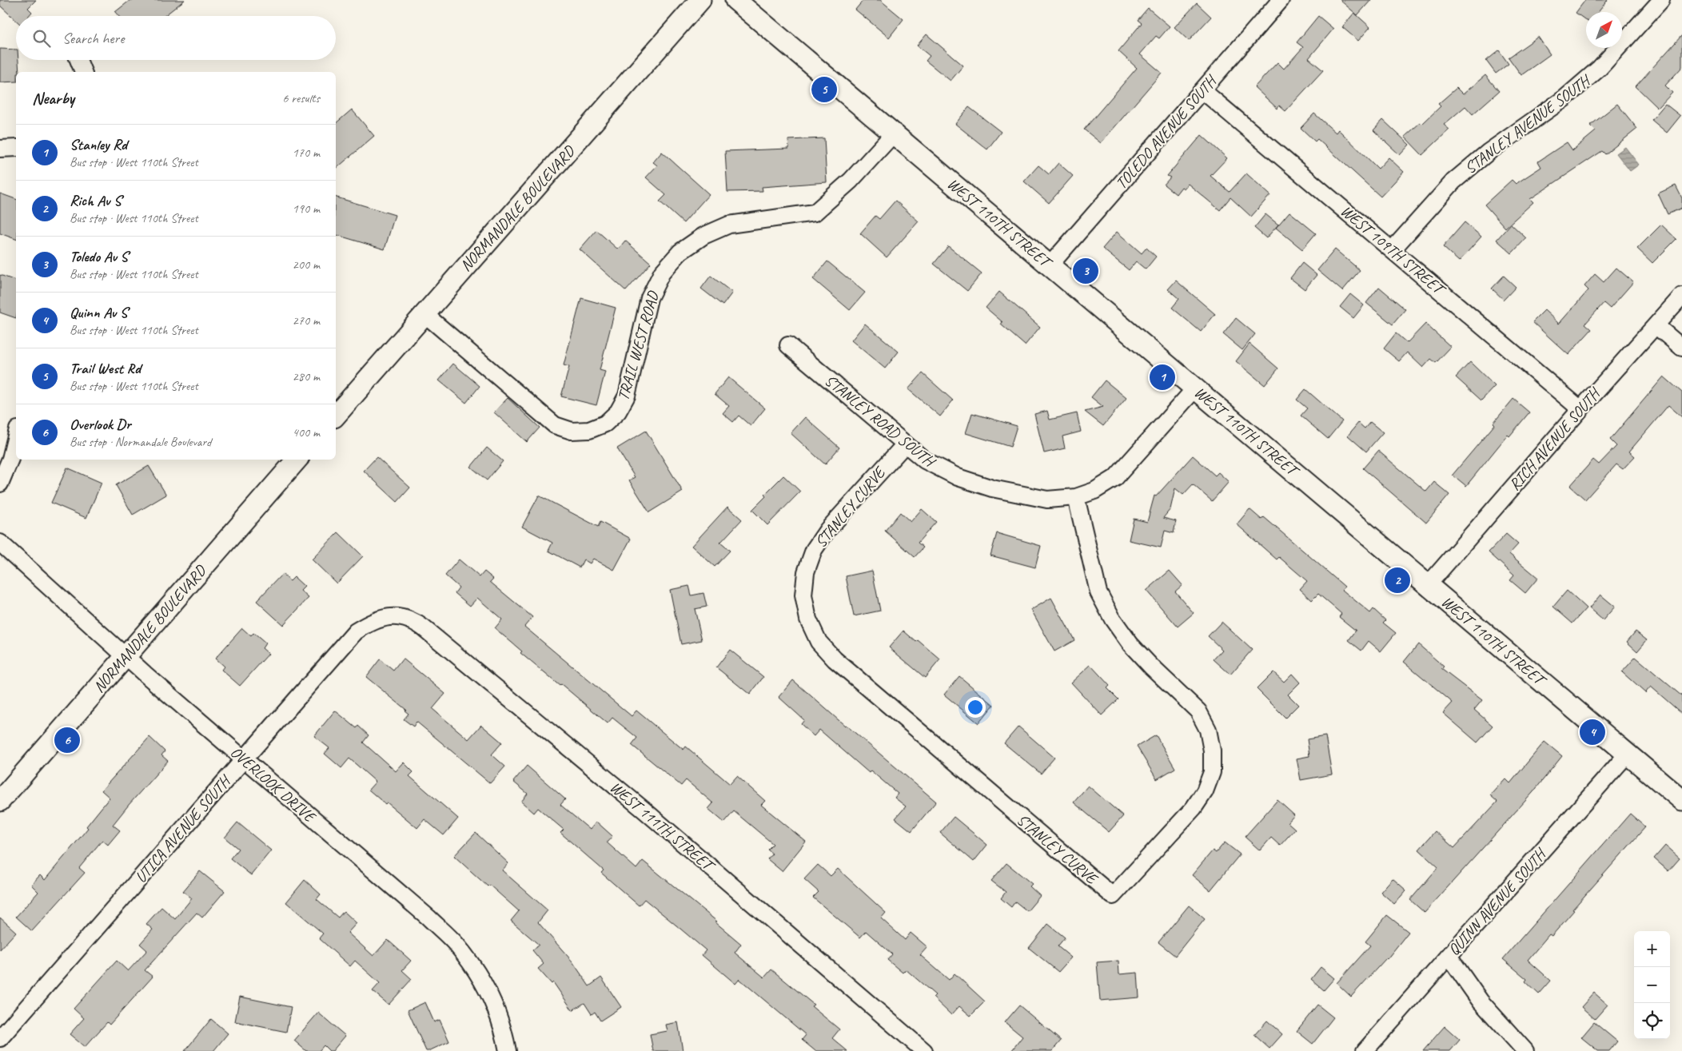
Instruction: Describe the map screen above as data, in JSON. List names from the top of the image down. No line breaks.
{"streets":{"street":["STANLEY AVENUE SOUTH","TOLEDO AVENUE SOUTH","NORMANDALE BOULEVARD","WEST 110TH STREET","WEST 109TH STREET","TRAIL WEST ROAD","STANLEY ROAD SOUTH","RICH AVENUE SOUTH","STANLEY CURVE","OVERLOOK DRIVE","WEST 111TH STREET","UTICA AVENUE SOUTH","QUINN AVENUE SOUTH"]},"crossings":[["STANLEY AVENUE SOUTH","WEST 109TH STREET"],["TOLEDO AVENUE SOUTH","WEST 110TH STREET"],["TOLEDO AVENUE SOUTH","WEST 109TH STREET"],["NORMANDALE BOULEVARD","TRAIL WEST ROAD"],["NORMANDALE BOULEVARD","OVERLOOK DRIVE"],["WEST 110TH STREET","TRAIL WEST ROAD"],["WEST 110TH STREET","STANLEY ROAD SOUTH"],["WEST 110TH STREET","RICH AVENUE SOUTH"],["WEST 110TH STREET","QUINN AVENUE SOUTH"],["WEST 109TH STREET","RICH AVENUE SOUTH"],["STANLEY ROAD SOUTH","STANLEY CURVE"],["OVERLOOK DRIVE","UTICA AVENUE SOUTH"],["WEST 111TH STREET","UTICA AVENUE SOUTH"]],"north":"top right","page":{"search":"Search here","heading":["Nearby","6 results"],"pins":["5","3","1","2","4","6"],"list":[{"mark":"1","name":"Stanley Rd","note":"Bus stop · West 110th Street","value":"170 m"},{"mark":"2","name":"Rich Av S","note":"Bus stop · West 110th Street","value":"190 m"},{"mark":"3","name":"Toledo Av S","note":"Bus stop · West 110th Street","value":"200 m"},{"mark":"4","name":"Quinn Av S","note":"Bus stop · West 110th Street","value":"270 m"},{"mark":"5","name":"Trail West Rd","note":"Bus stop · West 110th Street","value":"280 m"},{"mark":"6","name":"Overlook Dr","note":"Bus stop · Normandale Boulevard","value":"400 m"}],"map_buttons":["+","−"]}}
